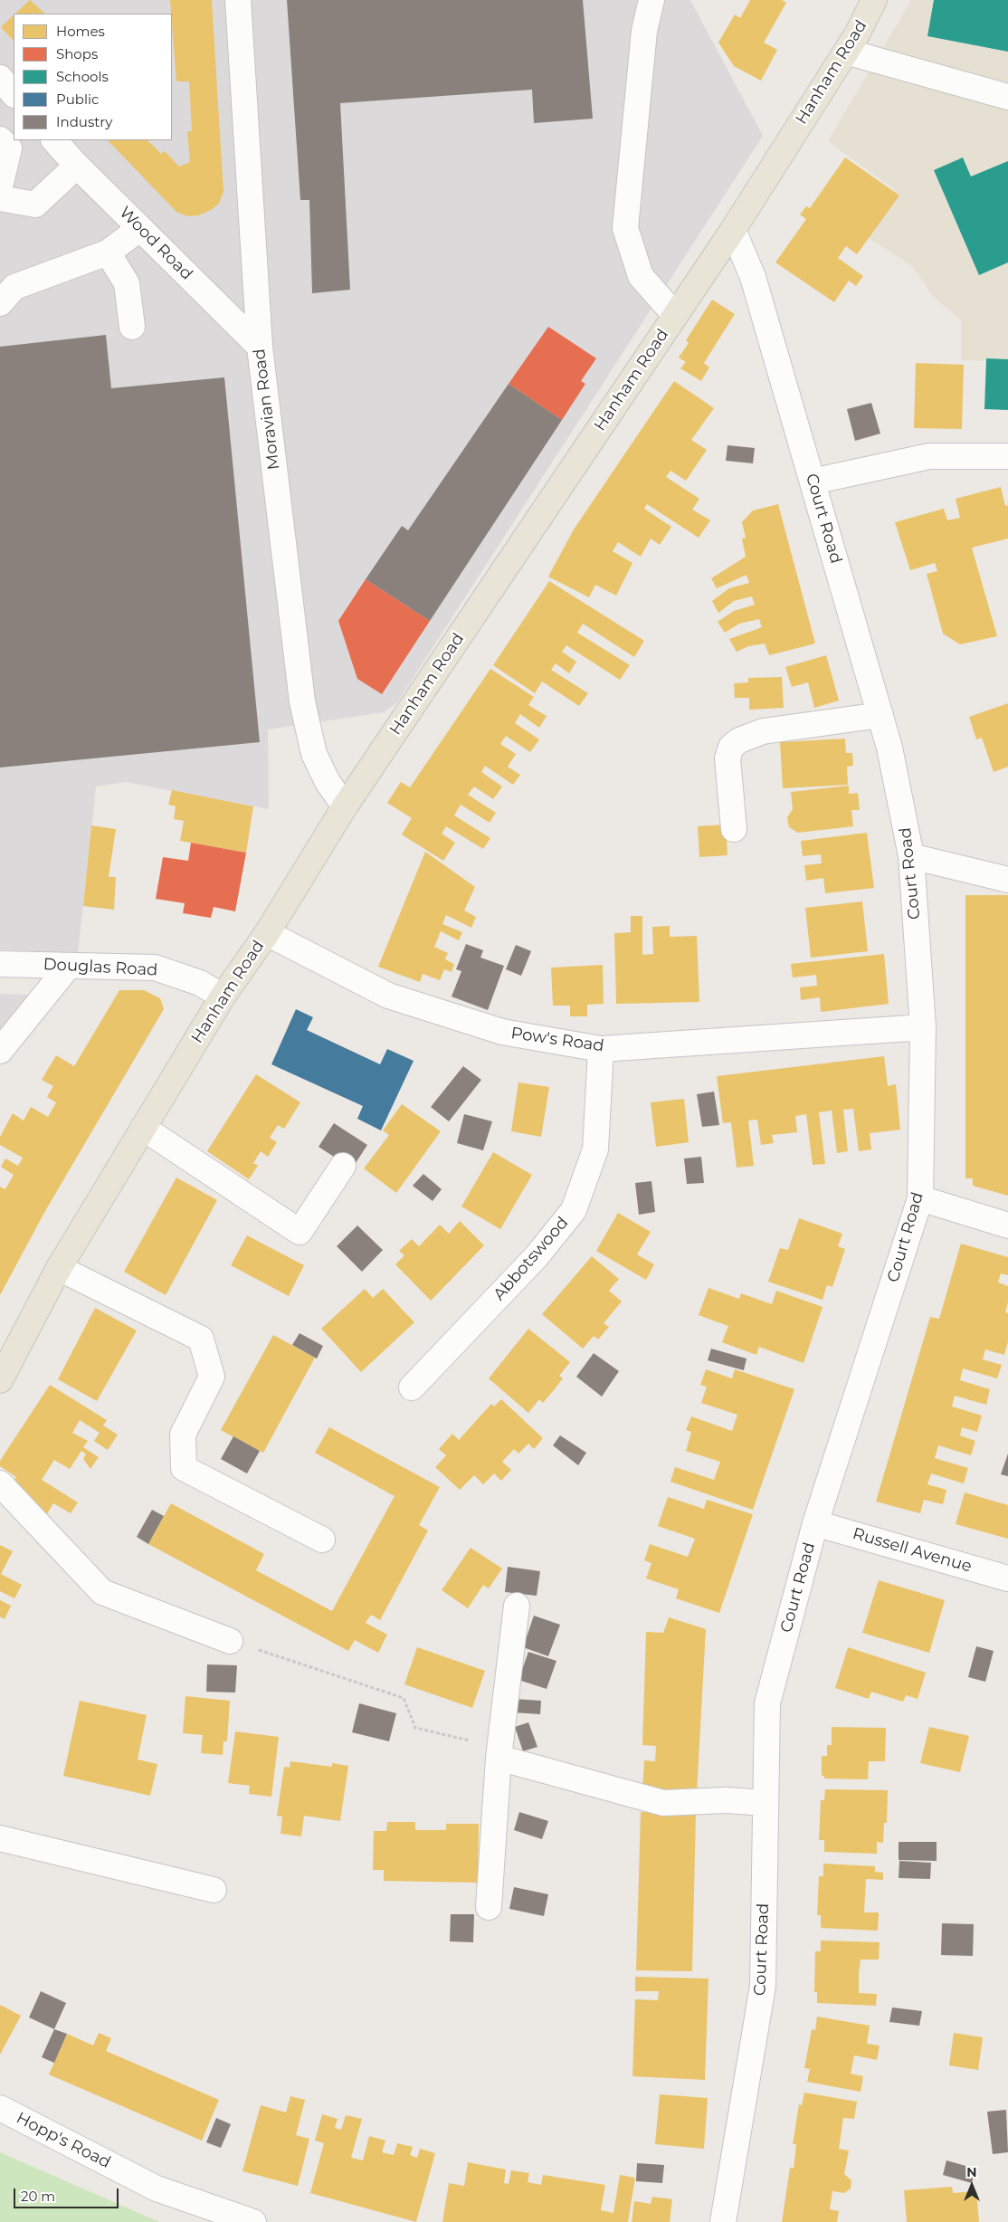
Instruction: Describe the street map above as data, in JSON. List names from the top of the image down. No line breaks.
{"streets":{"main road":["Hanham Road"],"street":["Wood Road","Moravian Road","Court Road","Douglas Road","Pow's Road","Abbotswood","Russell Avenue","Hopp's Road"]},"crossings":[["Hanham Road","Moravian Road"],["Hanham Road","Court Road"],["Hanham Road","Douglas Road"],["Hanham Road","Pow's Road"],["Wood Road","Moravian Road"],["Court Road","Pow's Road"],["Court Road","Russell Avenue"],["Pow's Road","Abbotswood"]],"legend":["Homes","Shops","Schools","Public","Industry"],"scale_bar":"20 m","north":"top"}
